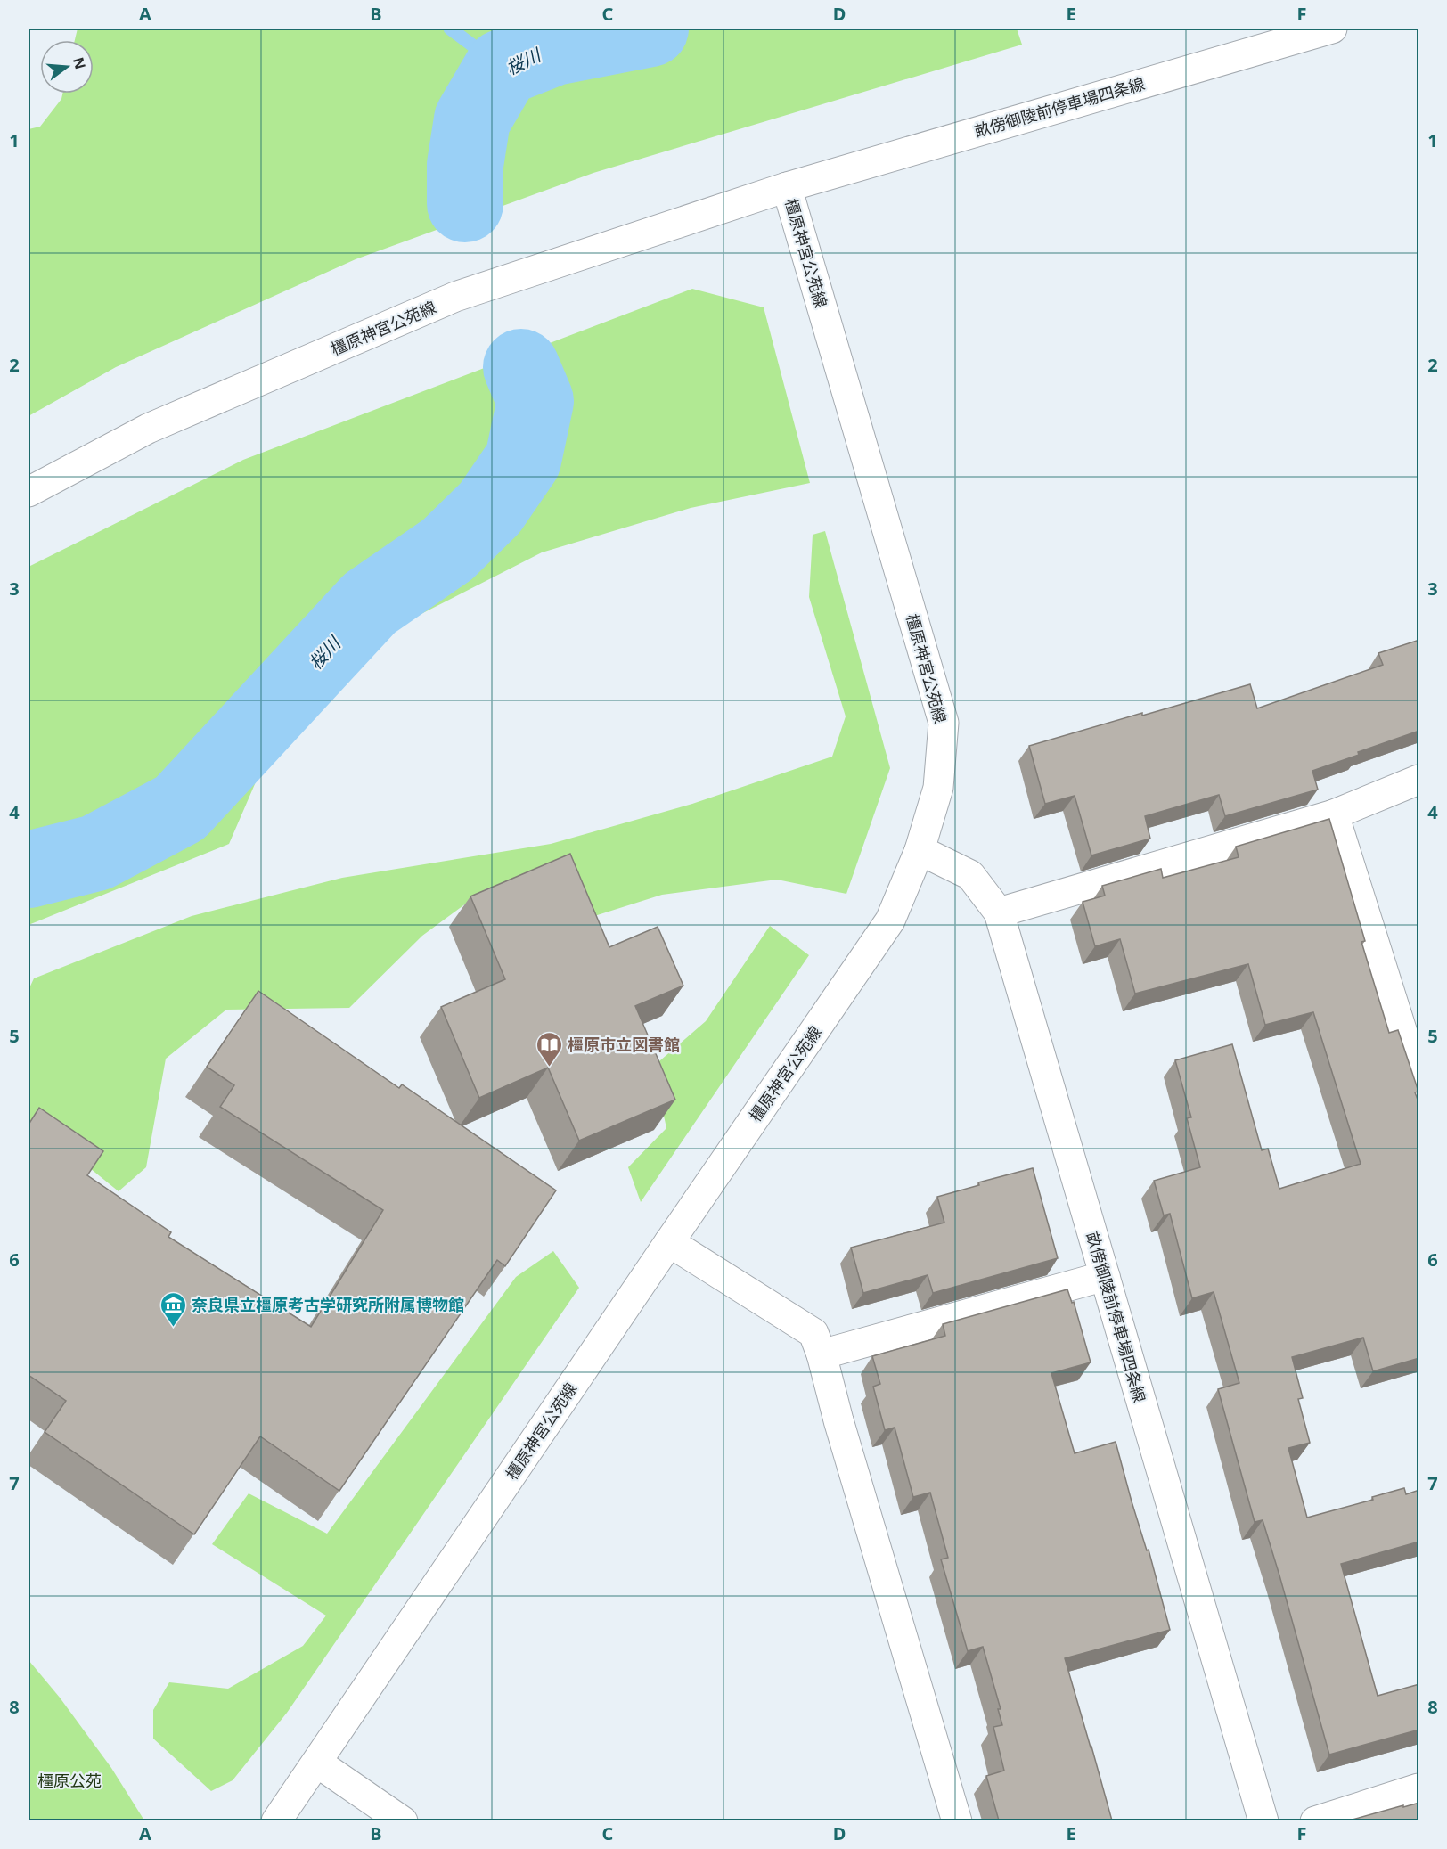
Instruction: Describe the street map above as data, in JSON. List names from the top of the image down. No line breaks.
{"streets":{"main road":["畝傍御陵前停車場四条線","橿原神宮公苑線"]},"crossings":[["畝傍御陵前停車場四条線","橿原神宮公苑線"]],"water":["桜川"],"parks":["橿原公苑"],"places":{"library":["橿原市立図書館"],"museum":["奈良県立橿原考古学研究所附属博物館"]},"north":"right","grid":{"columns":["A","B","C","D","E","F"],"rows":["1","2","3","4","5","6","7","8"]}}
